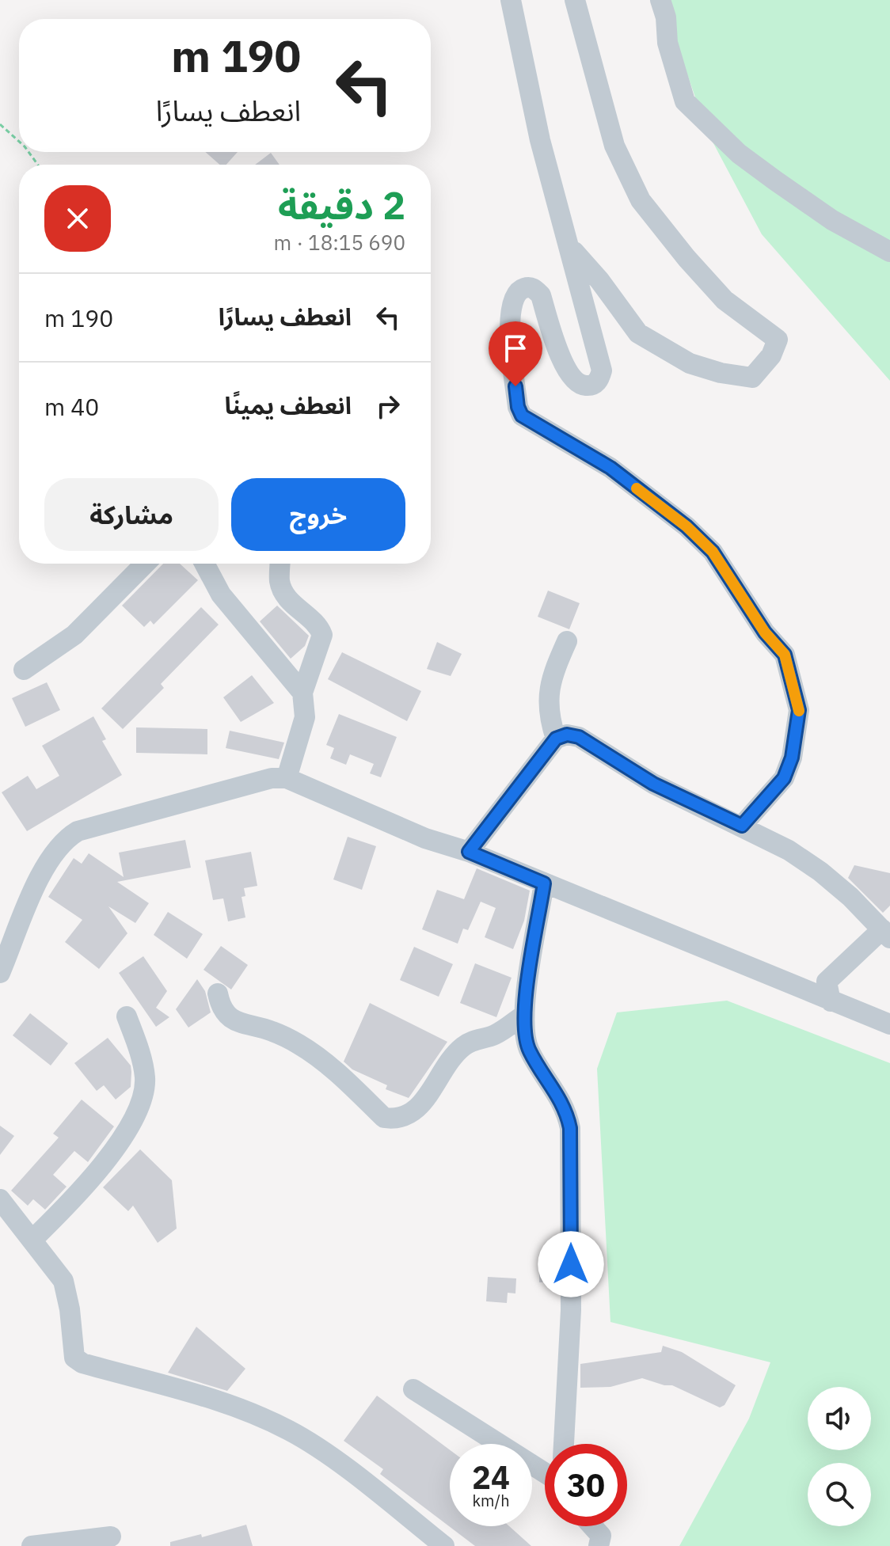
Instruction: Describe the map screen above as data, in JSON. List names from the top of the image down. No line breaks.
{"page":{"turn":["190 m","انعطف يسارًا"],"heading":["2 دقيقة","690 m · 18:15"],"list":[{"name":"انعطف يسارًا","value":"190 m"},{"name":"انعطف يمينًا","value":"40 m"}],"buttons":["خروج","مشاركة"],"speed":"24 km/h","limit":"30"}}
